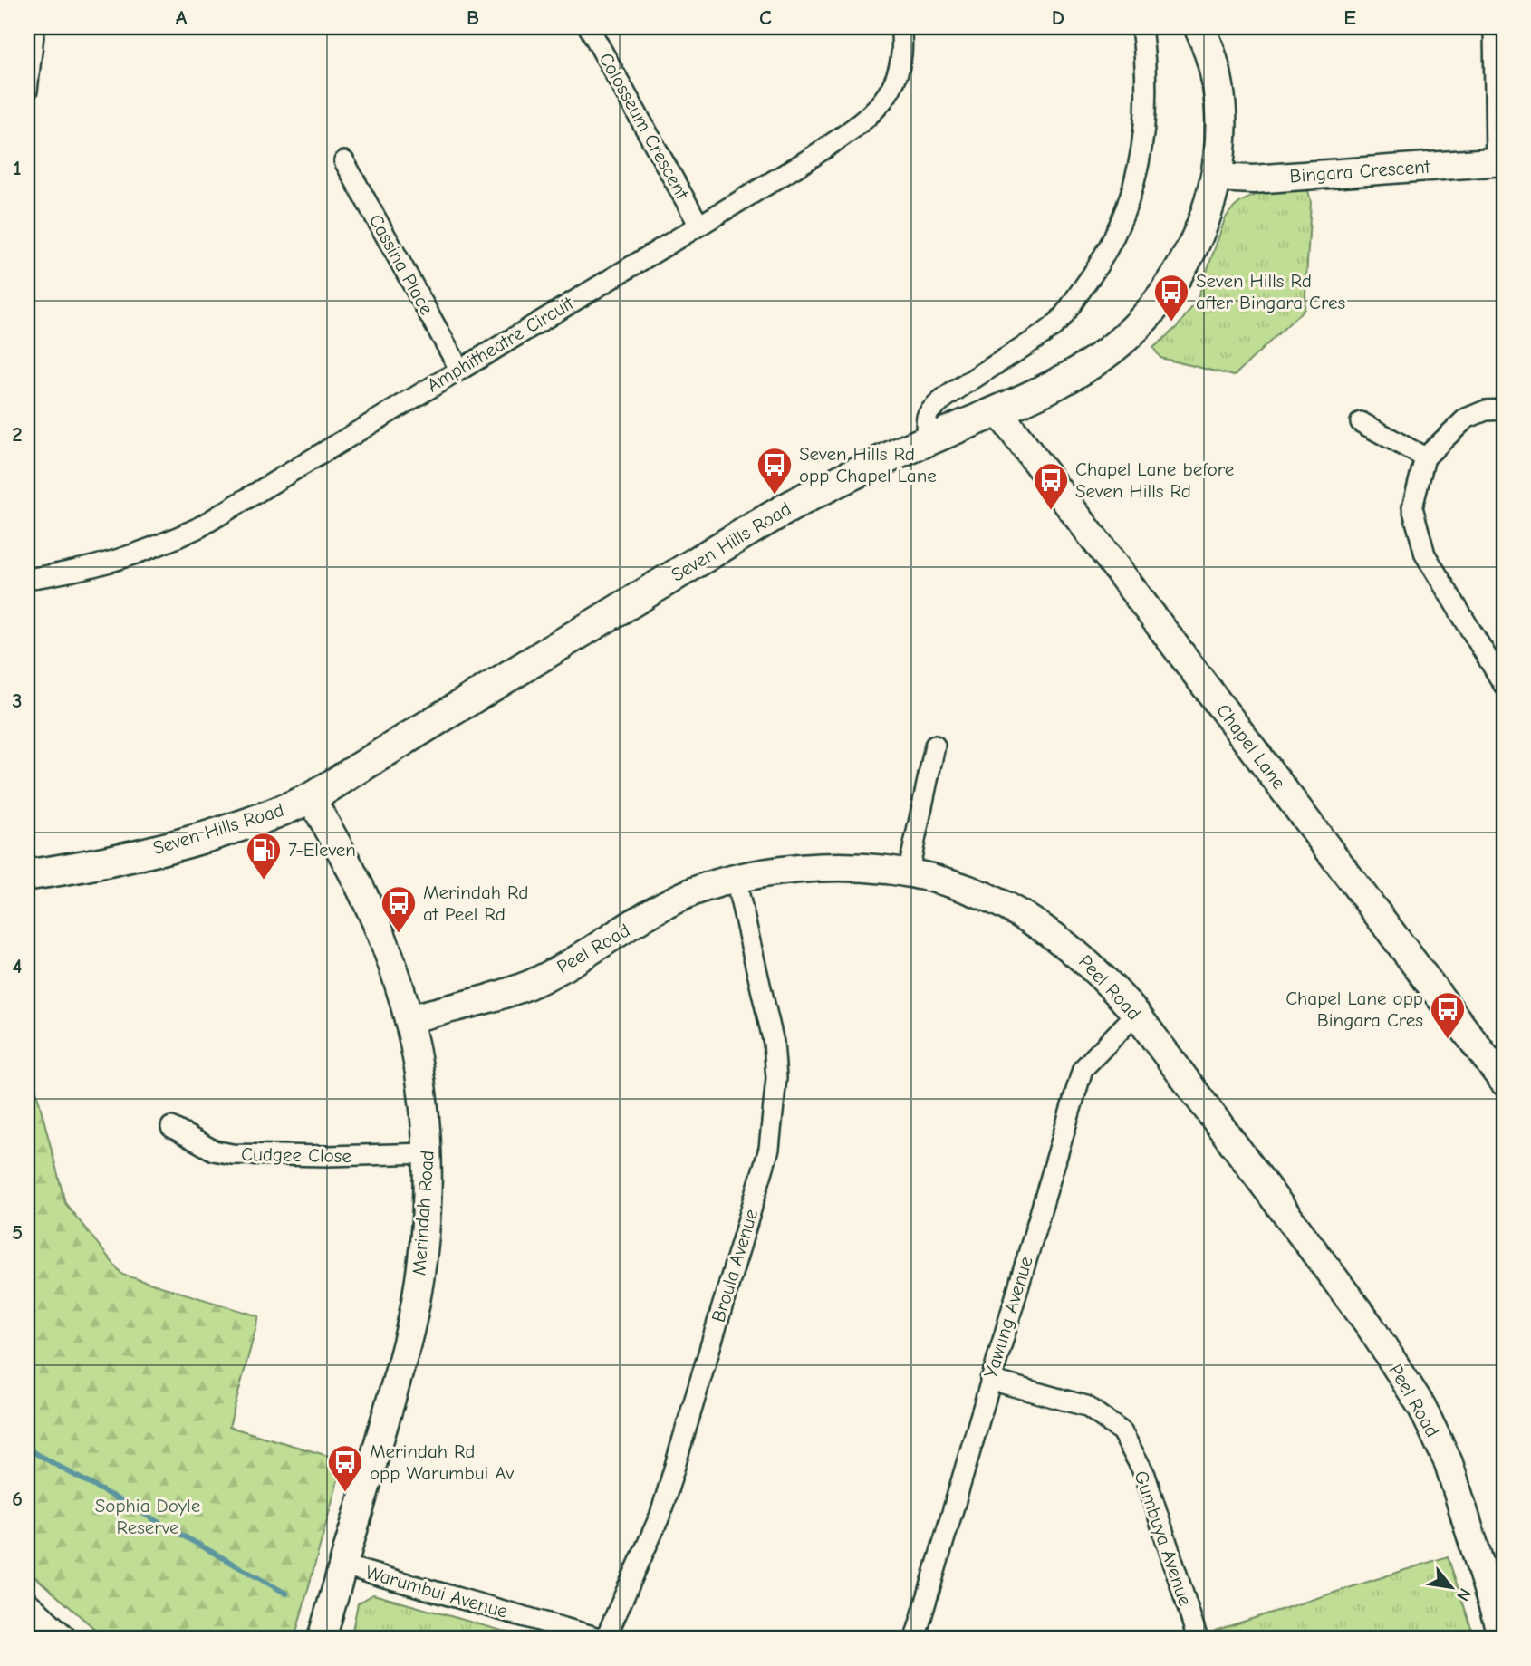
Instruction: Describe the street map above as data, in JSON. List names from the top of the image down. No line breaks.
{"streets":{"main road":["Seven Hills Road"],"street":["Colosseum Crescent","Bingara Crescent","Cassina Place","Amphitheatre Circuit","Chapel Lane","Peel Road","Cudgee Close","Merindah Road","Broula Avenue","Yawung Avenue","Gumbuya Avenue","Warumbui Avenue"]},"crossings":[["Colosseum Crescent","Amphitheatre Circuit"],["Bingara Crescent","Seven Hills Road"],["Cassina Place","Amphitheatre Circuit"],["Seven Hills Road","Chapel Lane"],["Seven Hills Road","Merindah Road"],["Peel Road","Merindah Road"],["Peel Road","Broula Avenue"],["Peel Road","Yawung Avenue"],["Cudgee Close","Merindah Road"],["Merindah Road","Warumbui Avenue"],["Broula Avenue","Warumbui Avenue"],["Yawung Avenue","Gumbuya Avenue"]],"parks":["Sophia Doyle Reserve"],"places":{"bus stop":["Seven Hills Rd after Bingara Cres","Seven Hills Rd opp Chapel Lane","Chapel Lane before Seven Hills Rd","Merindah Rd at Peel Rd","Chapel Lane opp Bingara Cres","Merindah Rd opp Warumbui Av"],"fuel station":["7-Eleven"]},"north":"bottom right","grid":{"columns":["A","B","C","D","E"],"rows":["1","2","3","4","5","6"]}}
